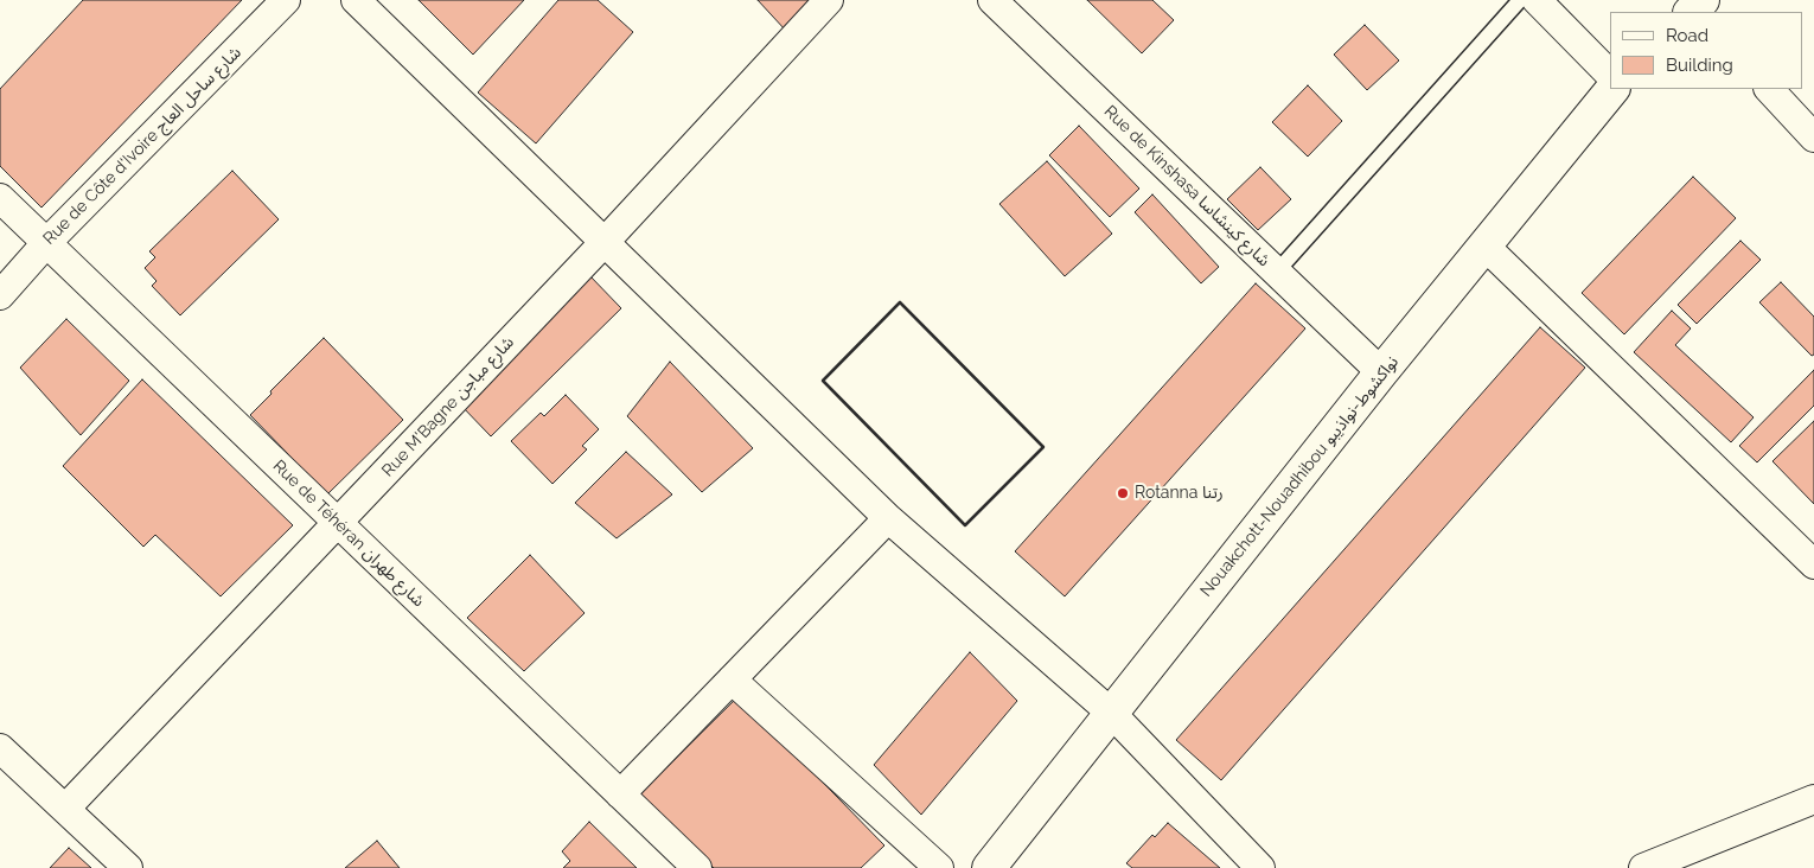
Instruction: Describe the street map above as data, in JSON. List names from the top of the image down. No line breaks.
{"streets":{"highway":["Nouakchott-Nouadhibou نواكشوط-نواذيبو"],"street":["Rue de Côte d'Ivoire شارع ساحل العاج","Rue de Kinshasa شارع كينشاسا","Rue M'Bagne شارع مباجن","Rue de Téhéran شارع طهران"]},"crossings":[["Rue de Côte d'Ivoire شارع ساحل العاج","Rue de Téhéran شارع طهران"],["Rue de Kinshasa شارع كينشاسا","Nouakchott-Nouadhibou نواكشوط-نواذيبو"],["Rue M'Bagne شارع مباجن","Rue de Téhéran شارع طهران"]],"places":["Rotanna رتنا"],"legend":["Road","Building"]}
